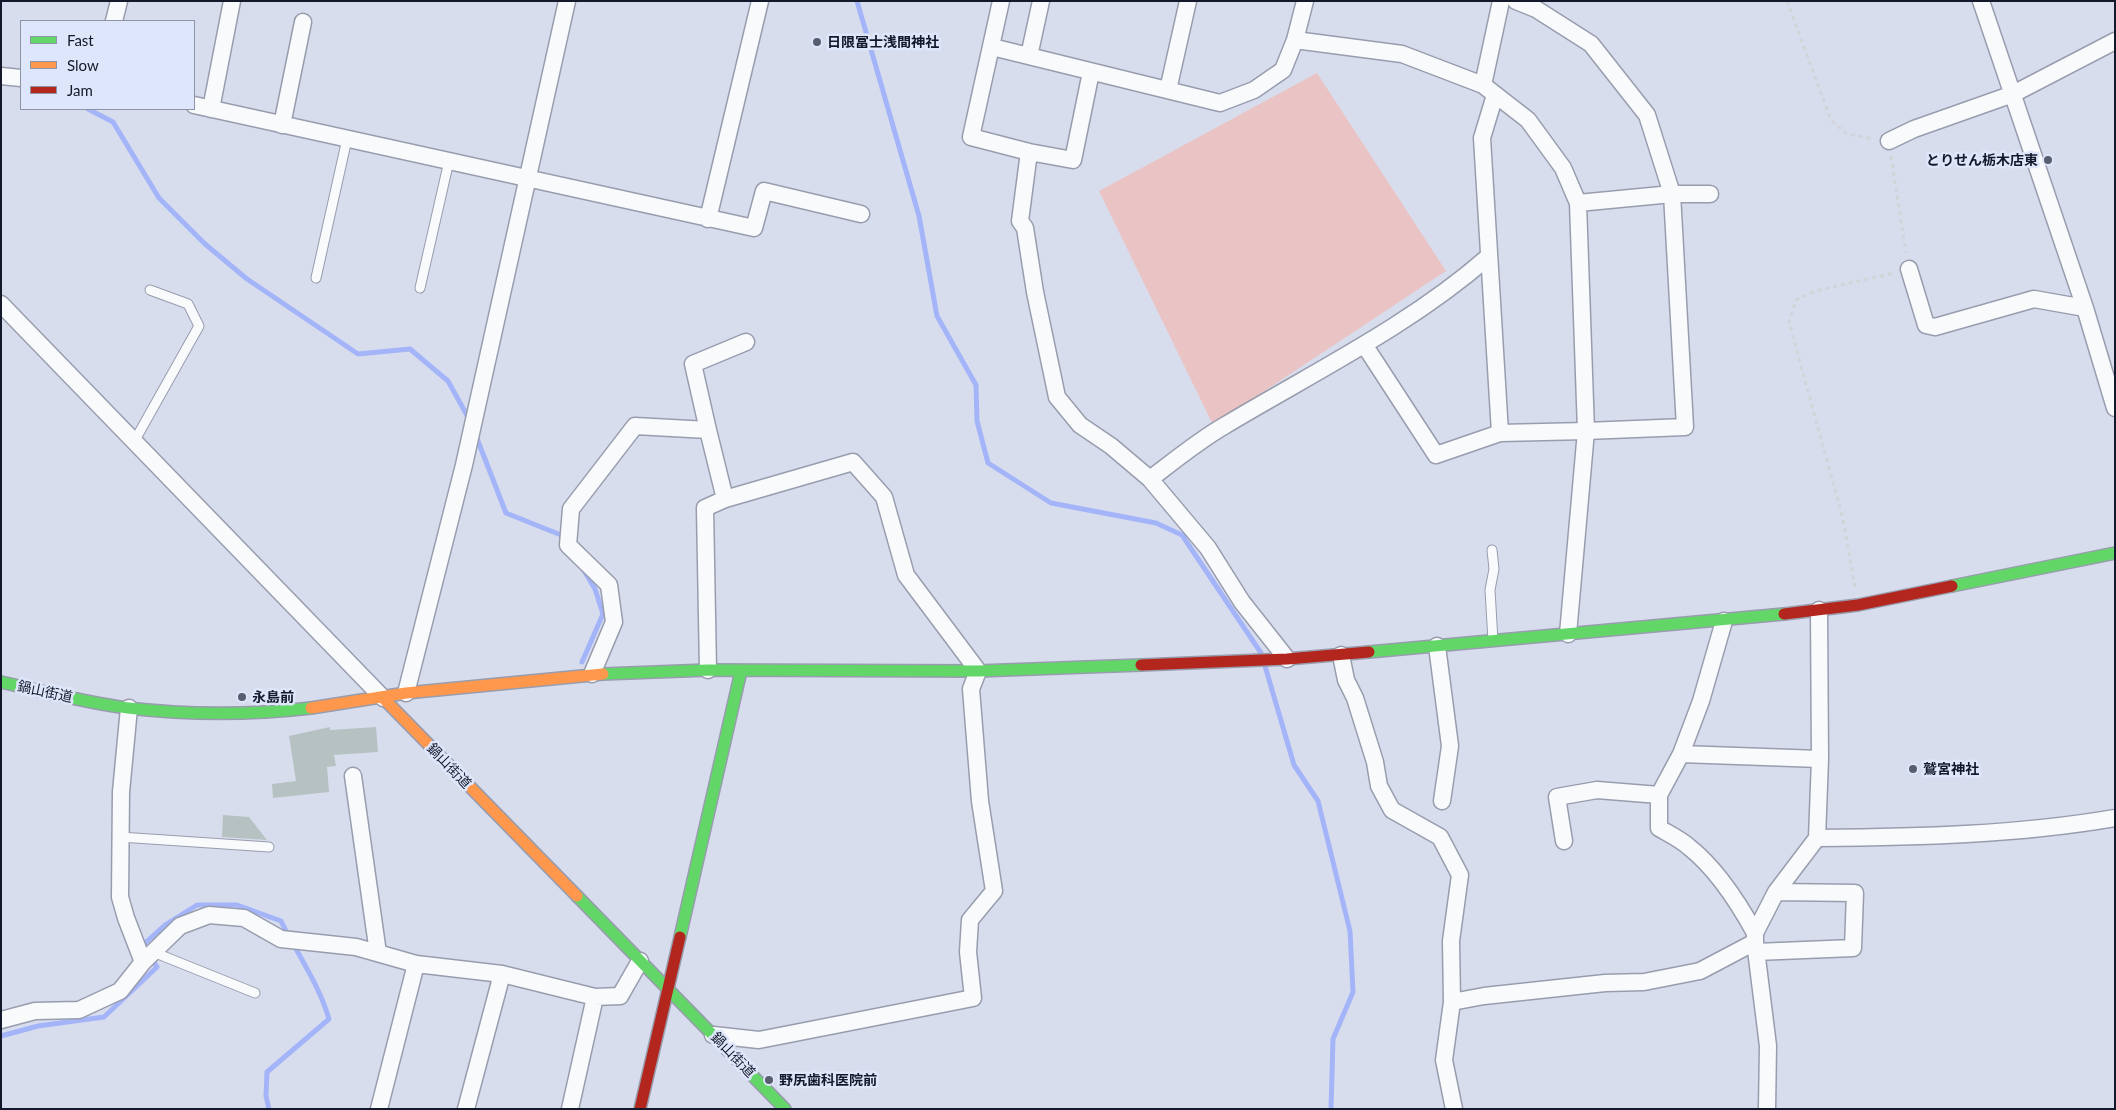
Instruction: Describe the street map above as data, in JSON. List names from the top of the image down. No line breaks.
{"streets":{"street":["鍋山街道"]},"places":["日限冨士浅間神社","とりせん栃木店東","永島前","鷲宮神社","野尻歯科医院前"],"legend":["Fast","Slow","Jam"]}
